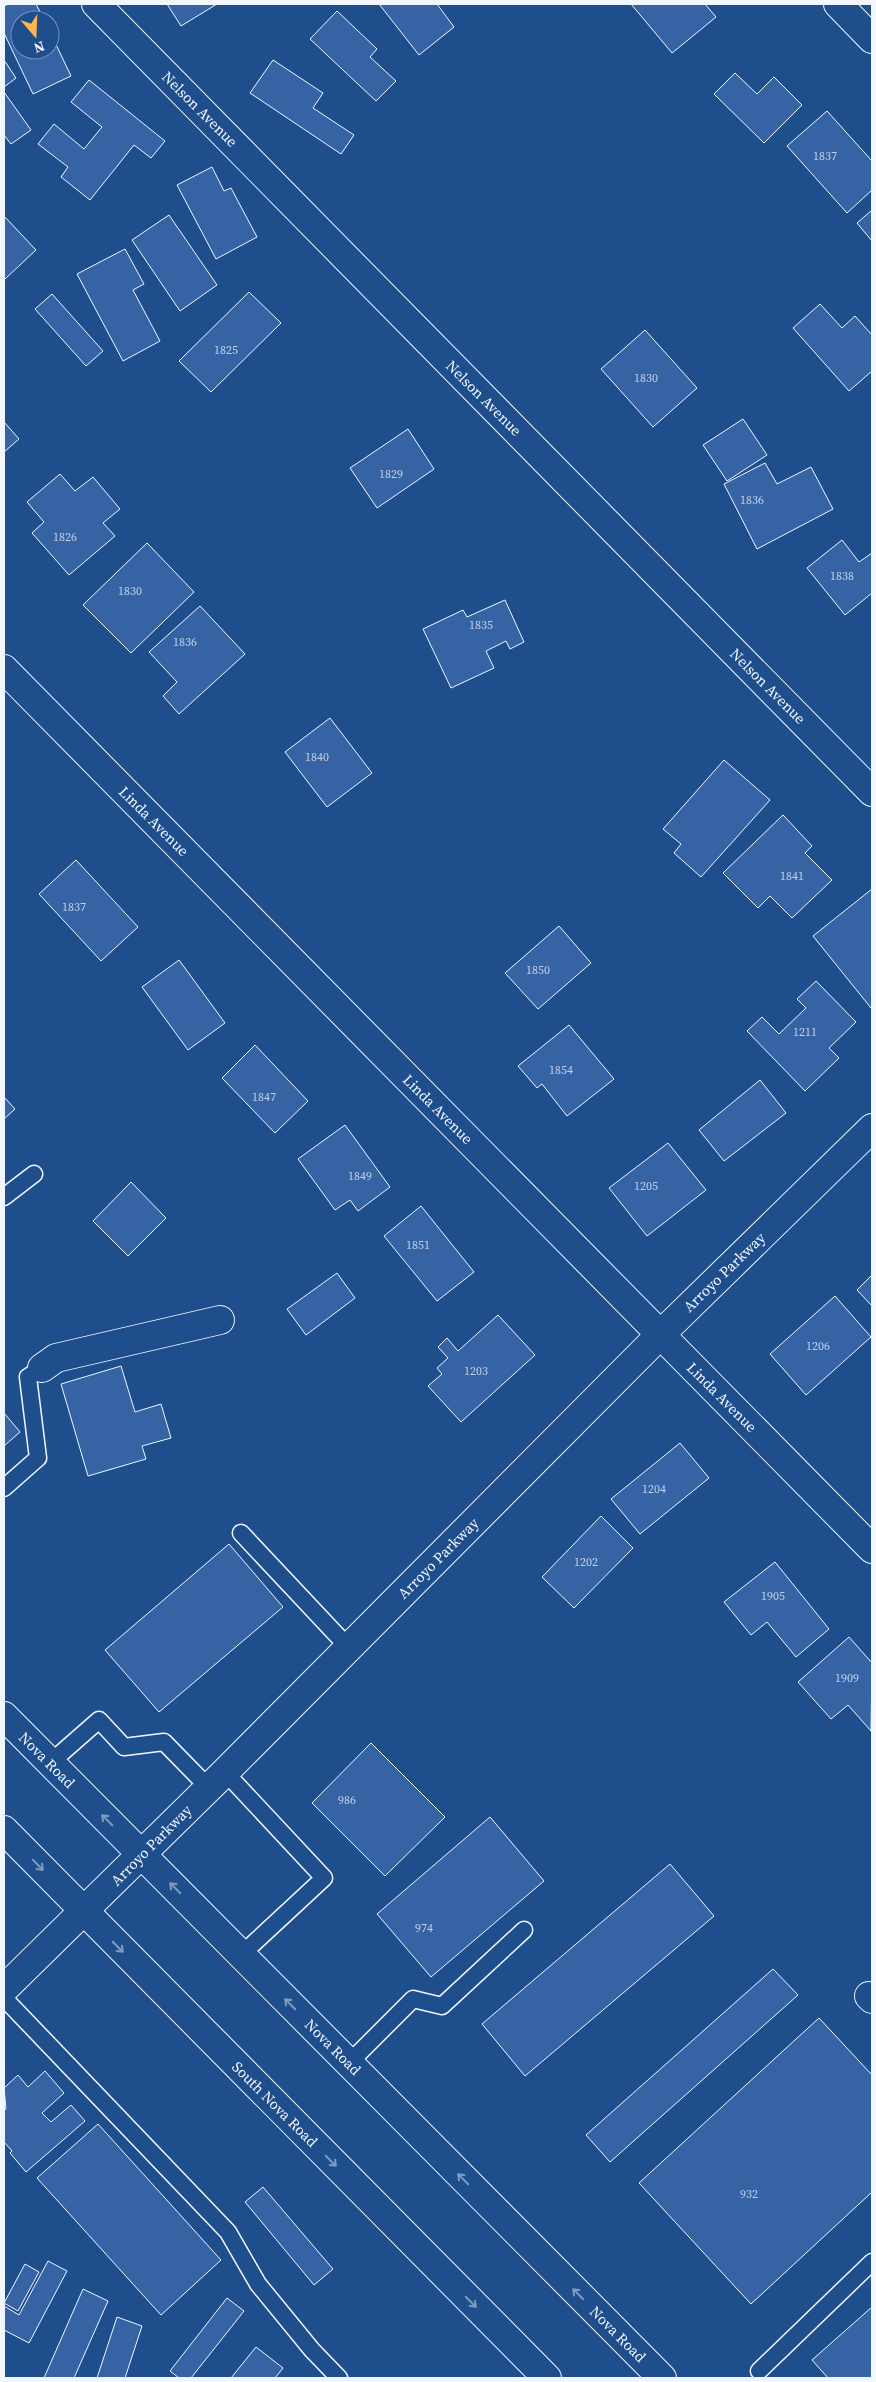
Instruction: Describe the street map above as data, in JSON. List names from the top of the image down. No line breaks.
{"streets":{"street":["Nelson Avenue","Linda Avenue","Arroyo Parkway","Nova Road","South Nova Road"]},"crossings":[["Linda Avenue","Arroyo Parkway"],["Arroyo Parkway","Nova Road"],["Arroyo Parkway","South Nova Road"]],"one_way":["Nova Road","South Nova Road"],"house_numbers":["1837","1825","1830","1829","1836","1826","1838","1830","1835","1836","1840","1841","1837","1850","1211","1854","1847","1849","1205","1851","1206","1203","1204","1202","1905","1909","986","974","932"],"north":"bottom"}
